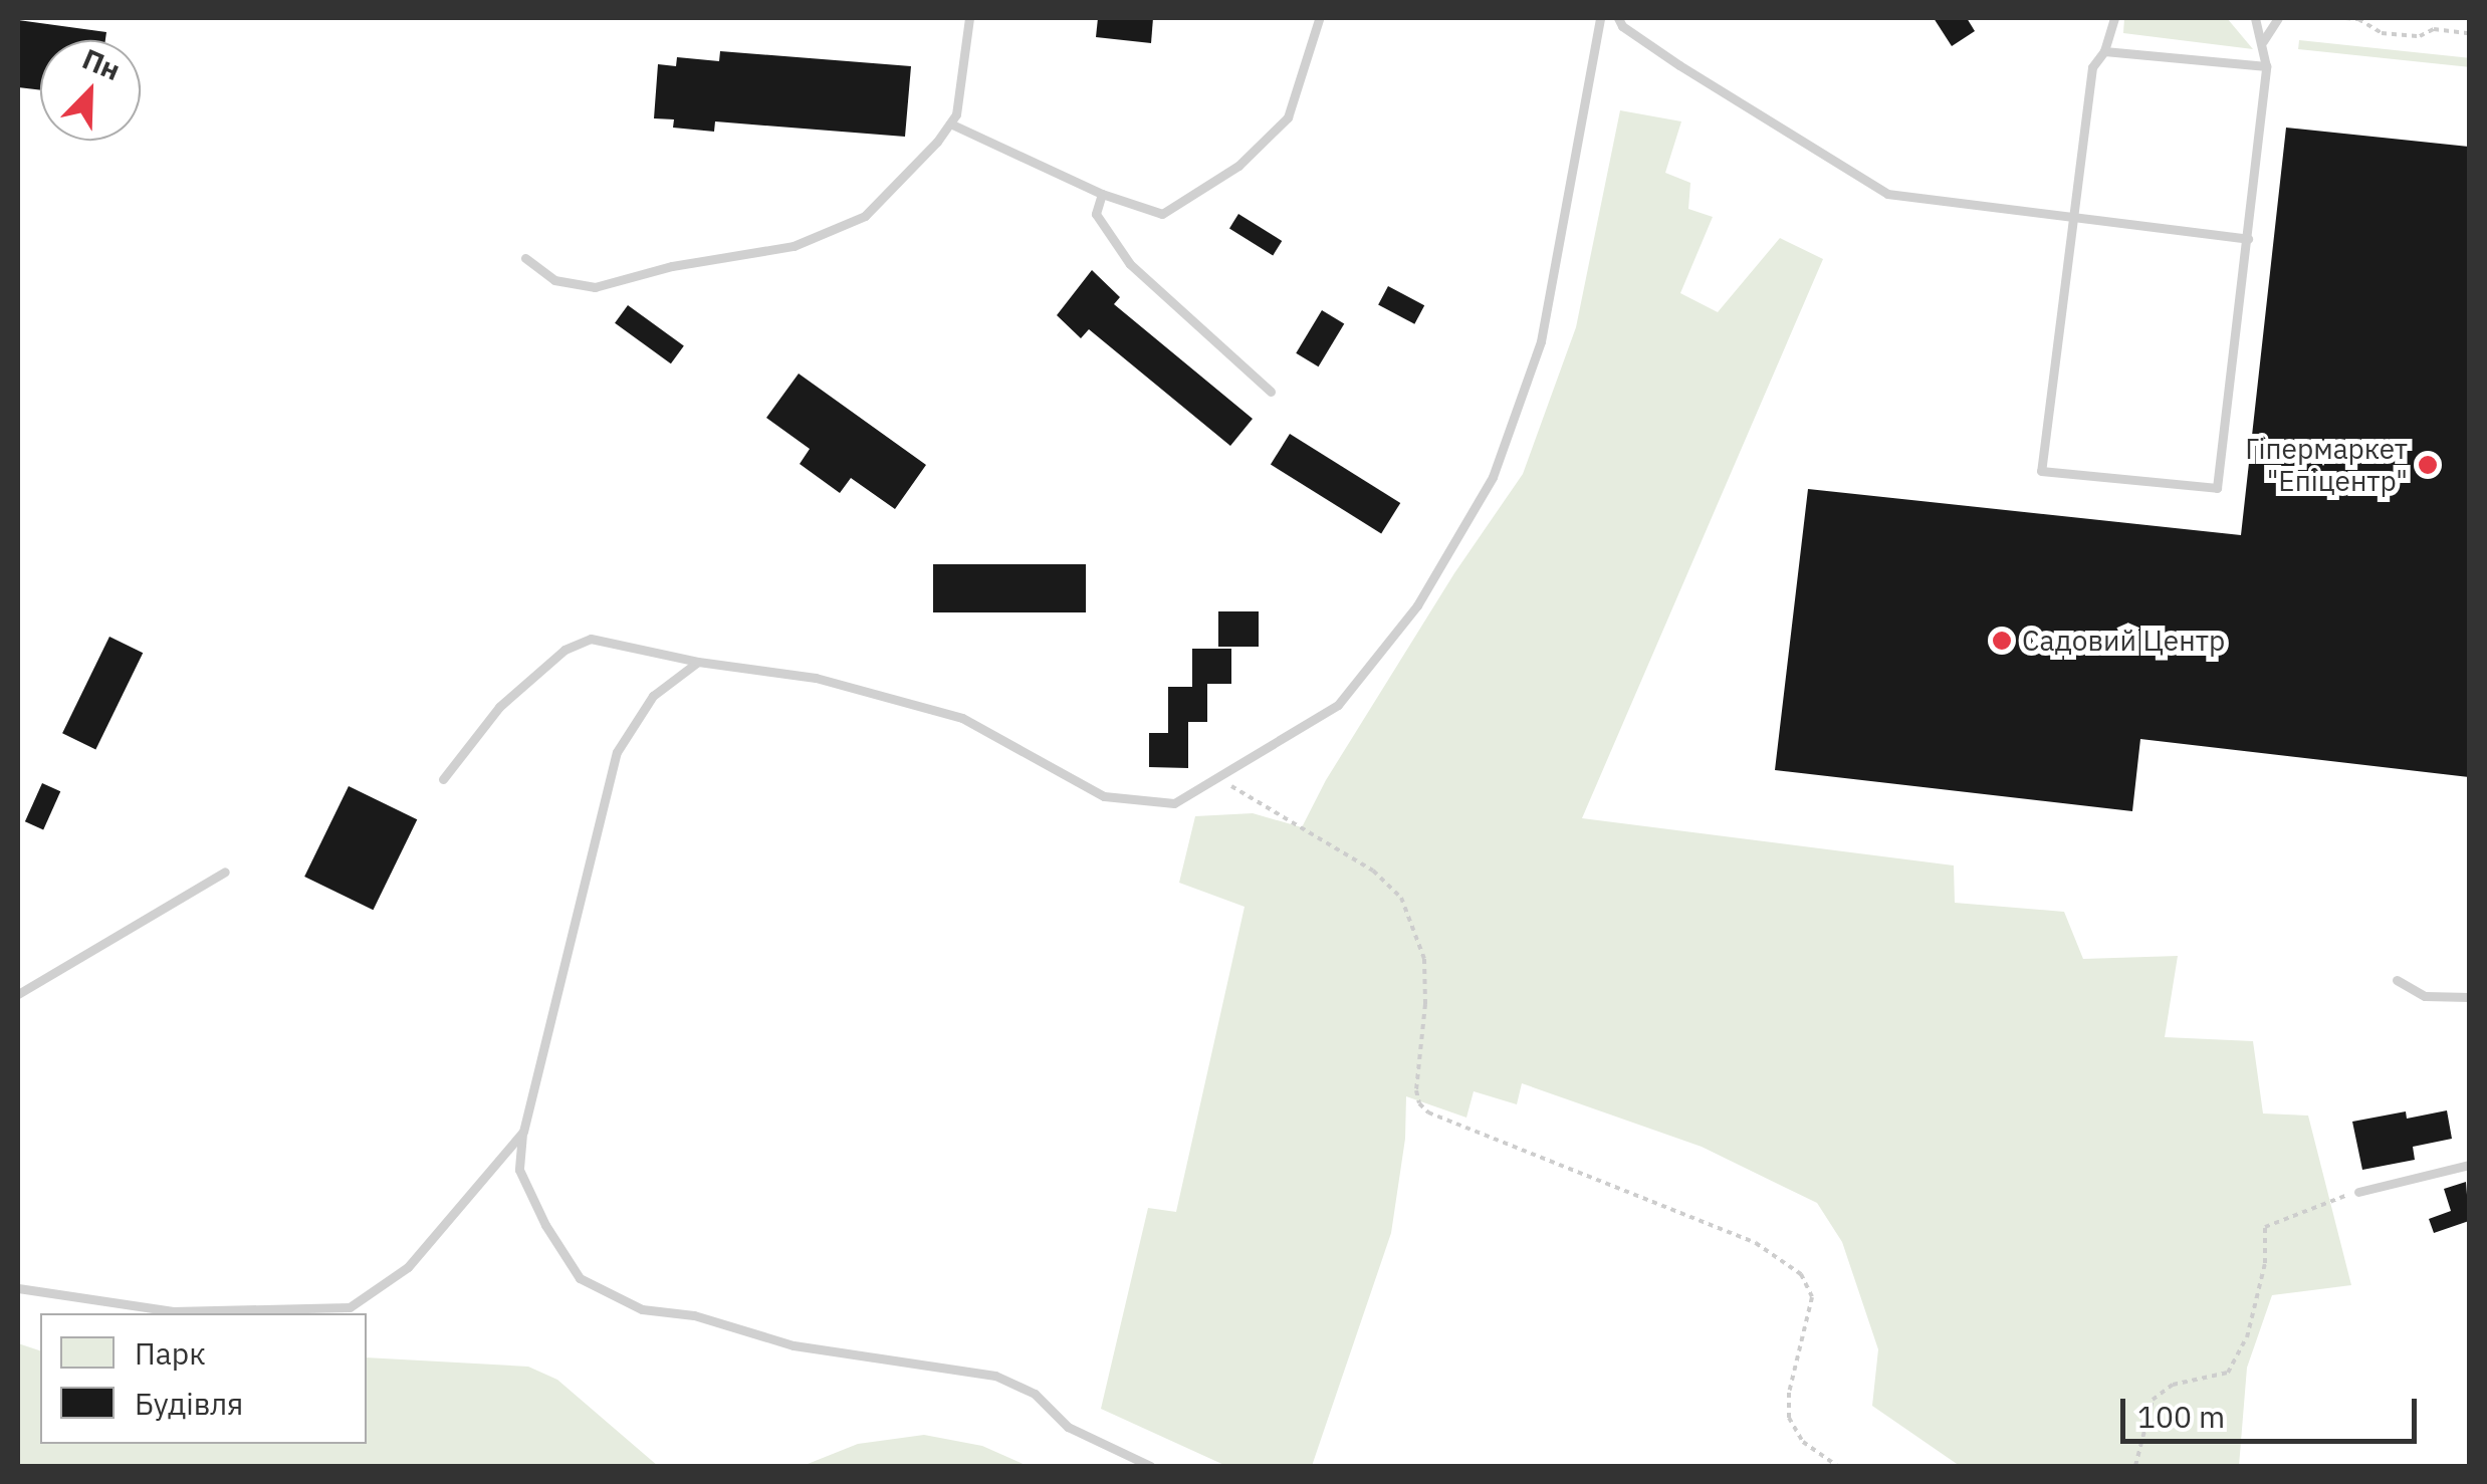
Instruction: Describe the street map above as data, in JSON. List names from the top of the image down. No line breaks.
{"places":["Гіпермаркет \"Епіцентр\"","Садовий Центр"],"legend":["Парк","Будівля"],"scale_bar":"100 m","north":"top right"}
